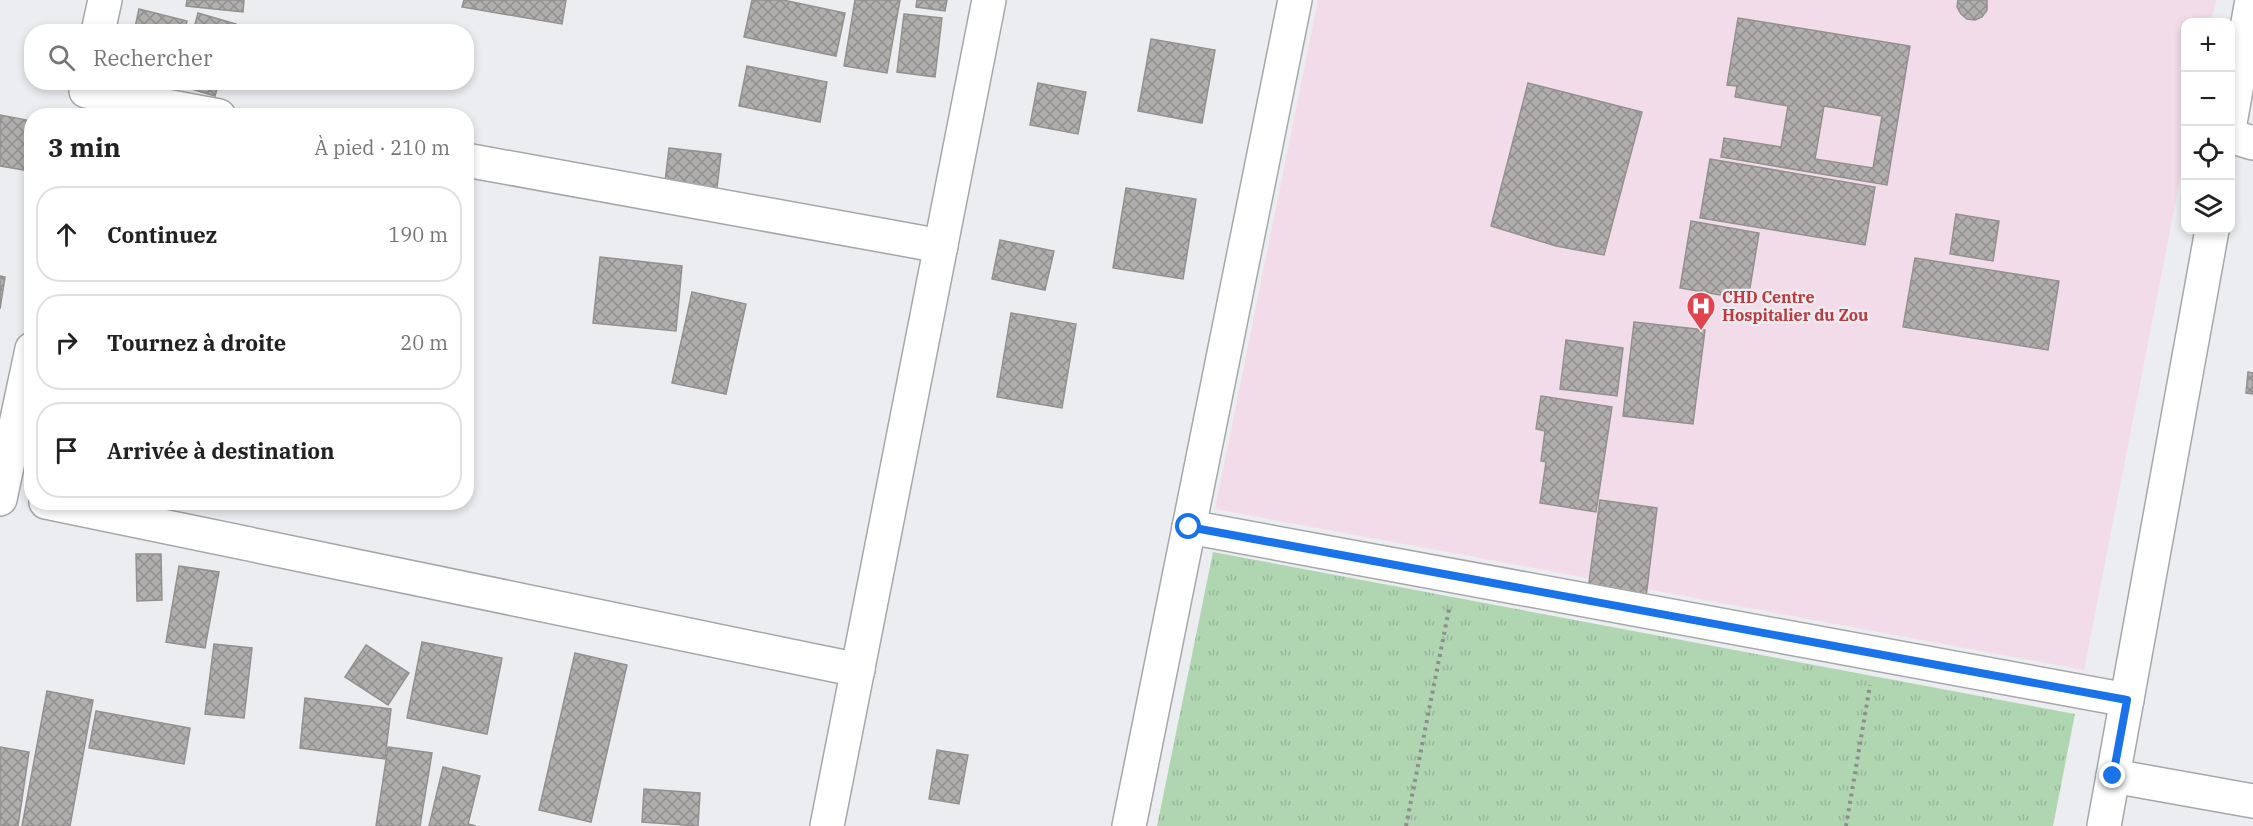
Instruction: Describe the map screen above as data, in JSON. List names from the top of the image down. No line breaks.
{"places":{"hospital":["CHD Centre Hospitalier du Zou"]},"page":{"map_buttons":["+","−"],"search":"Rechercher","heading":["3 min","À pied · 210 m"],"list":[["Continuez","190 m"],["Tournez à droite","20 m"],"Arrivée à destination"]}}
